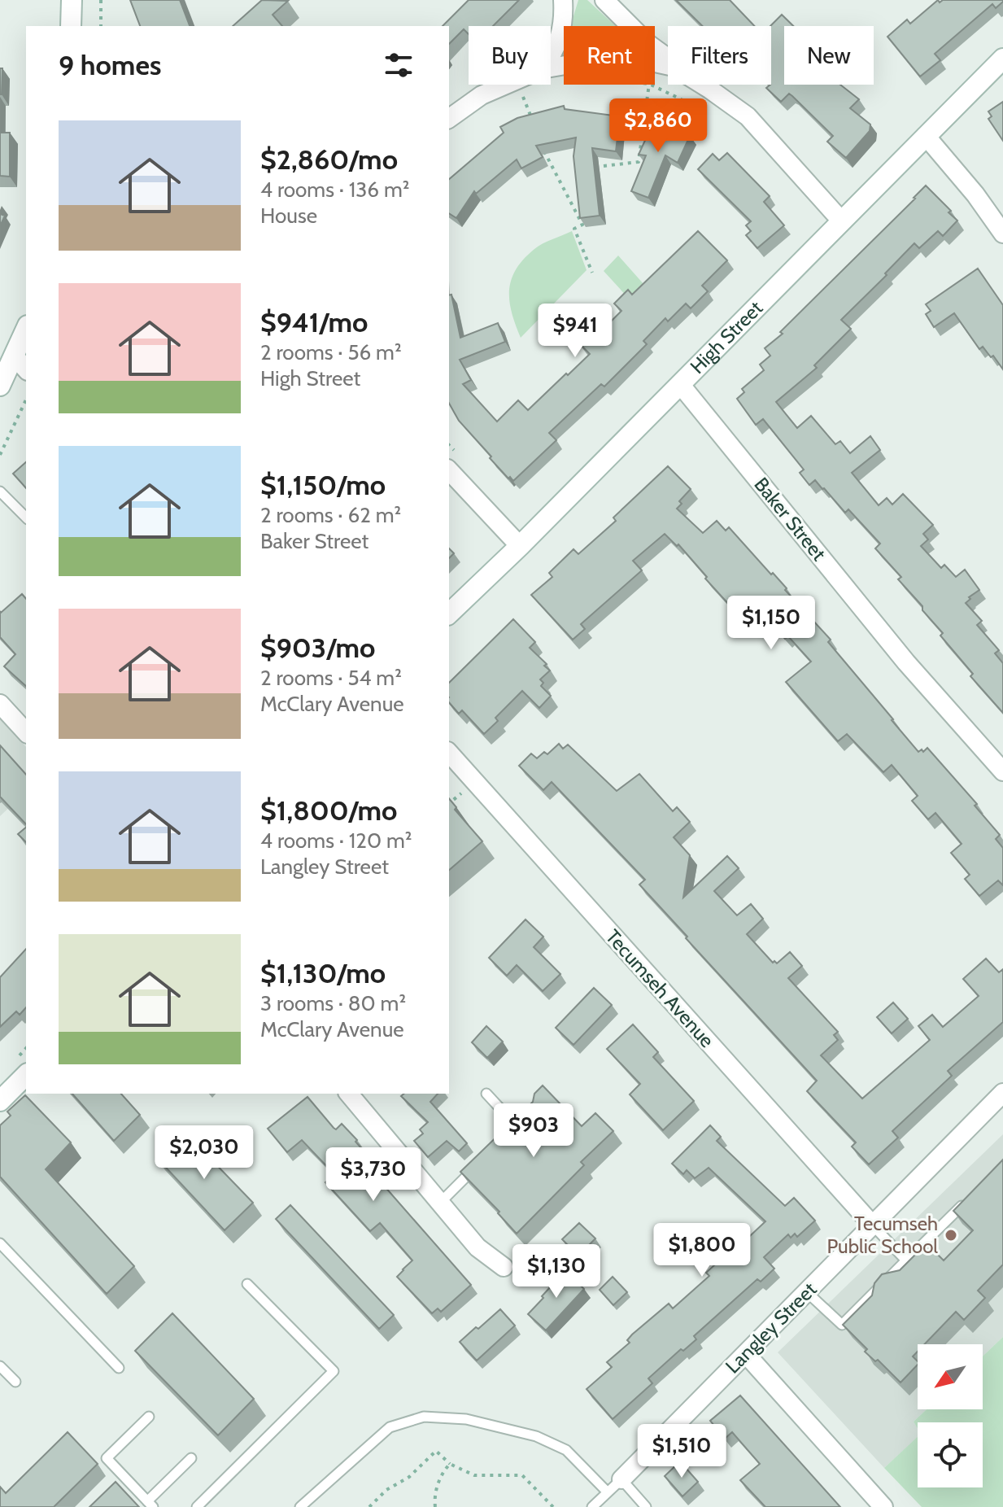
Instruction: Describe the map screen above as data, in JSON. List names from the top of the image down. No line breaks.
{"streets":{"street":["High Street","Baker Street","Tecumseh Avenue","Langley Street"]},"crossings":[["High Street","Baker Street"],["Tecumseh Avenue","Langley Street"]],"places":["Tecumseh Public School"],"north":"bottom left","page":{"chip":["Buy","Rent","Filters","New"],"heading":"9 homes","price":["$2,860","$941","$1,150","$903","$2,030","$3,730","$1,800","$1,130","$1,510"],"list":[{"name":"$2,860/mo","note":"4 rooms · 136 m² · House"},{"name":"$941/mo","note":"2 rooms · 56 m² · High Street"},{"name":"$1,150/mo","note":"2 rooms · 62 m² · Baker Street"},{"name":"$903/mo","note":"2 rooms · 54 m² · McClary Avenue"},{"name":"$1,800/mo","note":"4 rooms · 120 m² · Langley Street"},{"name":"$1,130/mo","note":"3 rooms · 80 m² · McClary Avenue"}]}}
